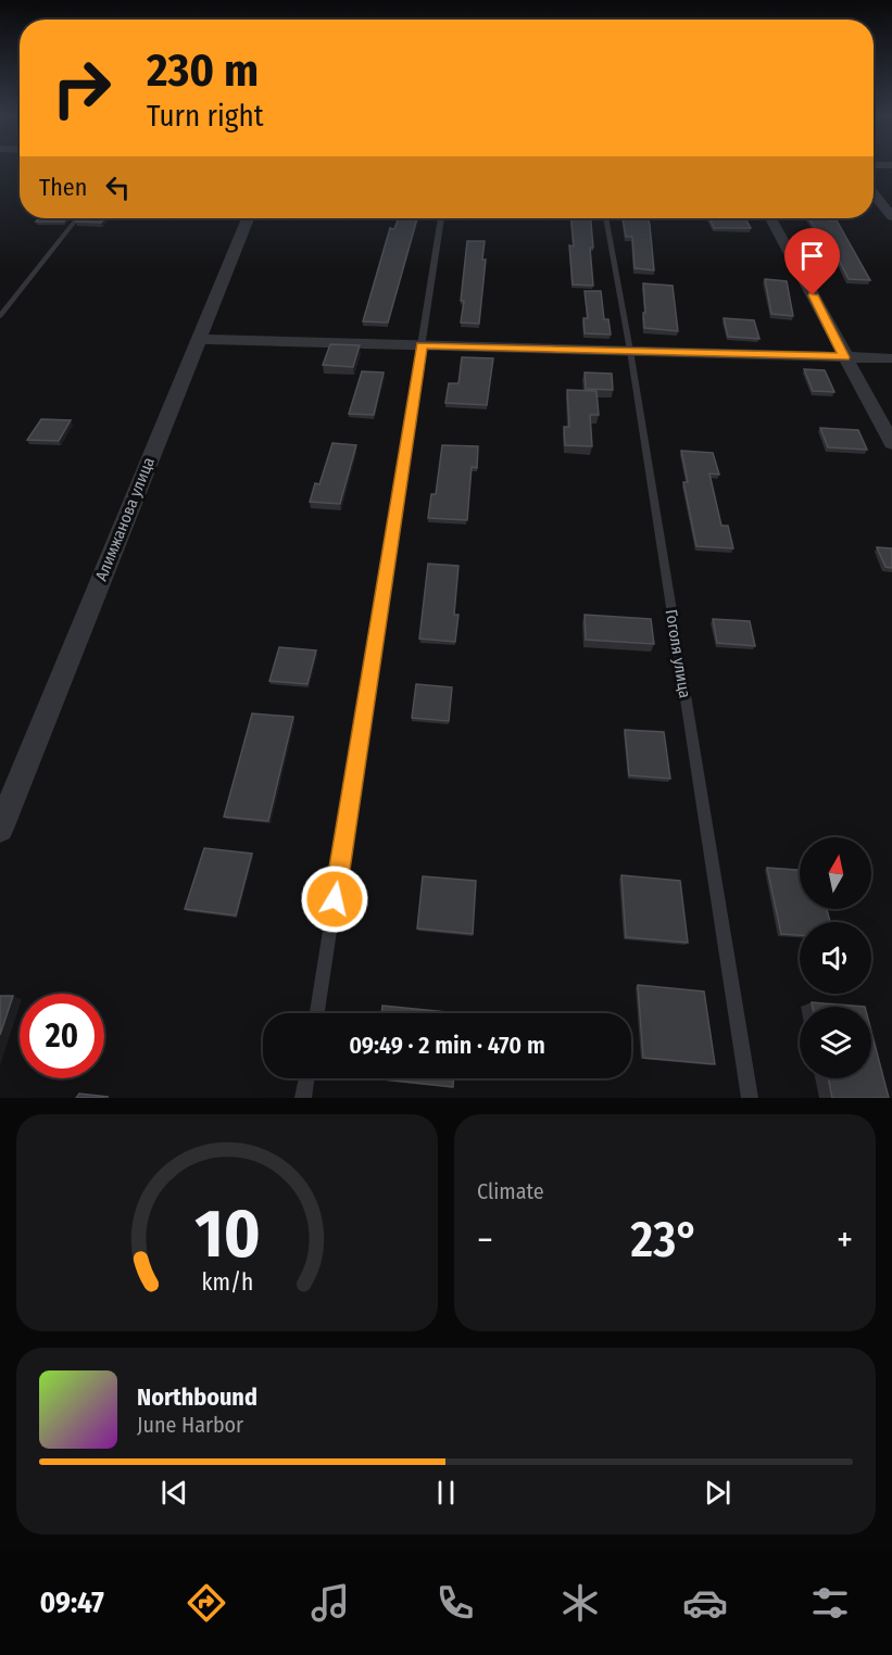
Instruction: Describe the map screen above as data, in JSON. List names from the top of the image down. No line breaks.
{"streets":{"street":["Алимжанова улица"],"lane":["Гоголя улица"]},"north":"top","page":{"turn":["230 m","Turn right"],"then":"Then","limit":"20","trip":"09:49 · 2 min · 470 m","tile":"Climate","heat":["−","23°","+"],"song":["Northbound","June Harbor"],"tabs":"09:47","gauge":["10","km/h"]}}
